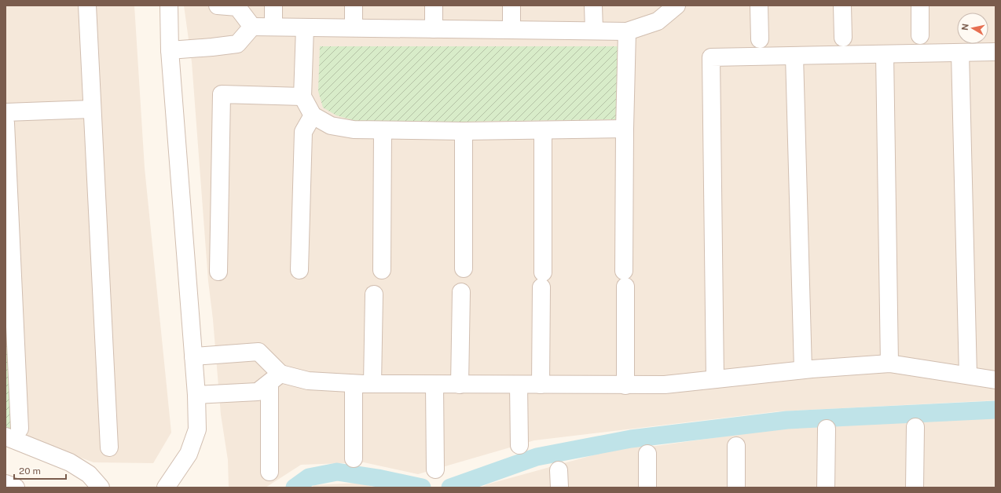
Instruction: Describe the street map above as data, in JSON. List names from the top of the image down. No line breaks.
{"scale_bar":"20 m","north":"left"}
